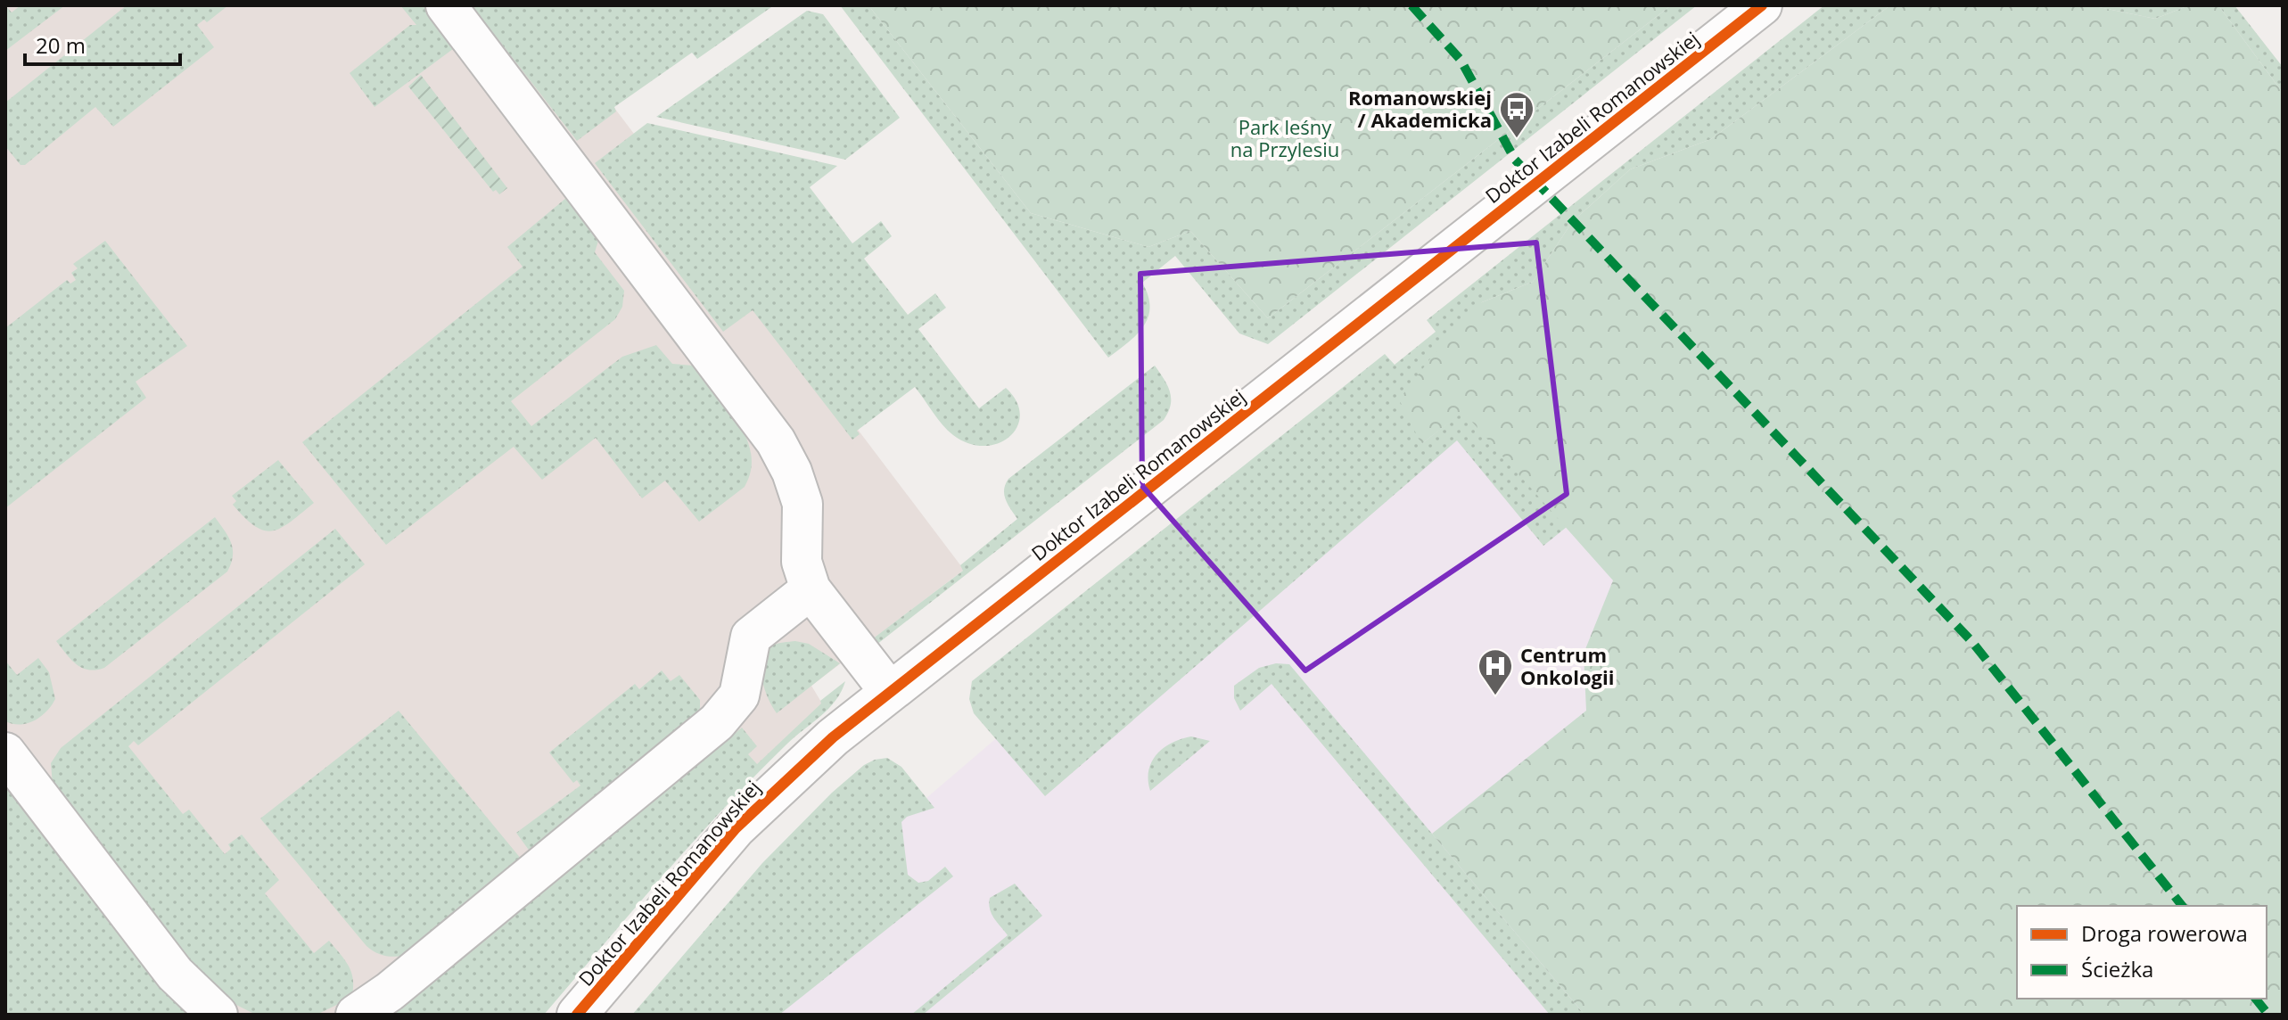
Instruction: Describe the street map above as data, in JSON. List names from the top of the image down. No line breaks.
{"streets":{"street":["Doktor Izabeli Romanowskiej"]},"parks":["Park leśny na Przylesiu"],"places":{"bus stop":["Romanowskiej / Akademicka"],"hospital":["Centrum Onkologii"]},"legend":["Droga rowerowa","Ścieżka"],"scale_bar":"20 m"}
